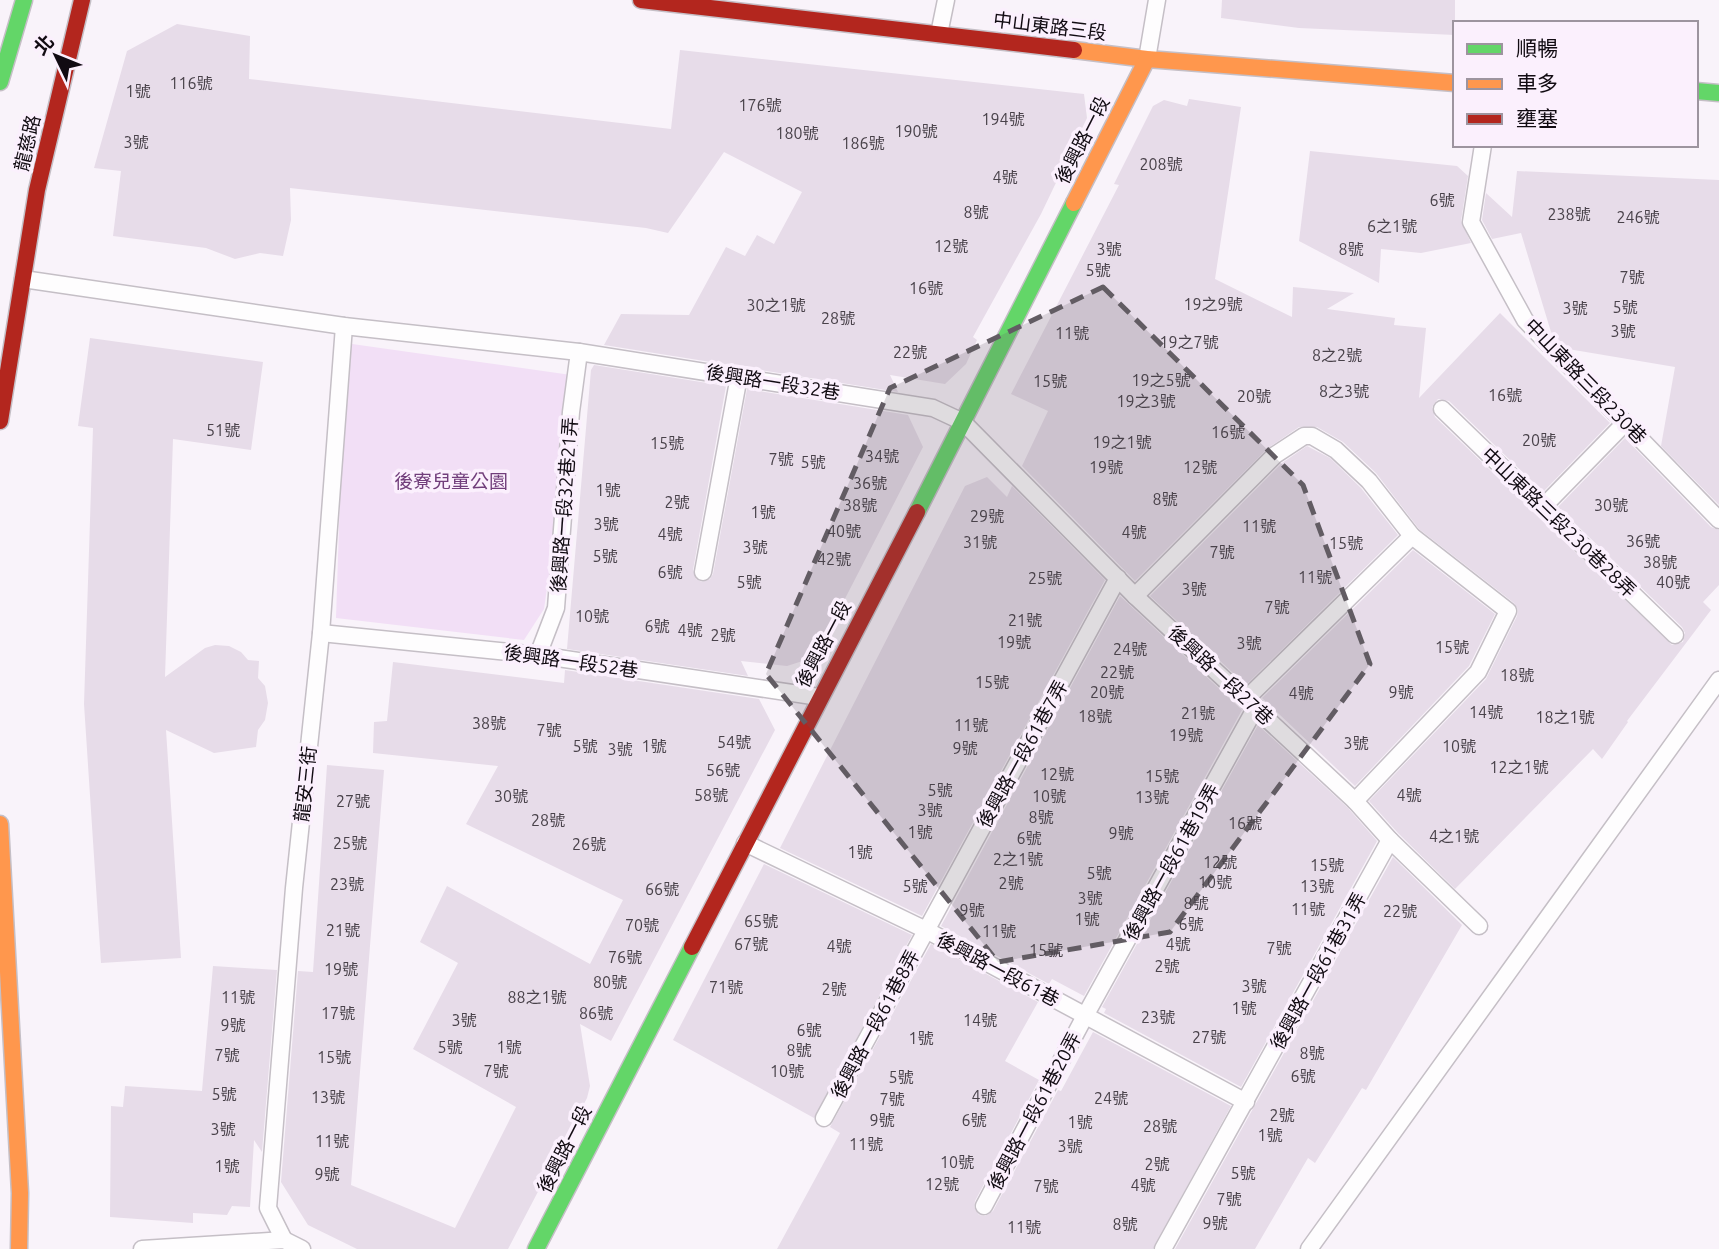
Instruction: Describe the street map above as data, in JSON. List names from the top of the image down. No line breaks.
{"streets":{"street":["中山東路三段","後興路一段","龍慈路"],"lane":["中山東路三段230巷","後興路一段32巷","後興路一段32巷21弄","中山東路三段230巷28弄","後興路一段52巷","後興路一段27巷","後興路一段61巷7弄","龍安三街","後興路一段61巷19弄","後興路一段61巷","後興路一段61巷31弄","後興路一段61巷8弄","後興路一段61巷20弄"]},"crossings":[["中山東路三段","後興路一段"],["後興路一段","後興路一段32巷"],["後興路一段","後興路一段52巷"],["後興路一段","後興路一段27巷"],["後興路一段","後興路一段61巷"],["龍慈路","後興路一段32巷"],["後興路一段32巷","後興路一段32巷21弄"],["後興路一段32巷","後興路一段27巷"],["後興路一段32巷","龍安三街"],["後興路一段32巷21弄","後興路一段52巷"],["後興路一段52巷","龍安三街"],["後興路一段27巷","後興路一段61巷7弄"],["後興路一段27巷","後興路一段61巷19弄"],["後興路一段27巷","後興路一段61巷31弄"],["後興路一段61巷7弄","後興路一段61巷"],["後興路一段61巷7弄","後興路一段61巷8弄"],["後興路一段61巷19弄","後興路一段61巷"],["後興路一段61巷19弄","後興路一段61巷20弄"],["後興路一段61巷","後興路一段61巷31弄"],["後興路一段61巷","後興路一段61巷8弄"],["後興路一段61巷","後興路一段61巷20弄"]],"parks":["後寮兒童公園"],"house_numbers":["116號","1號","176號","194號","190號","180號","3號","186號","208號","4號","6號","8號","238號","246號","6之1號","12號","3號","8號","5號","7號","16號","19之9號","30之1號","5號","3號","28號","3號","11號","19之7號","22號","8之2號","19之5號","15號","8之3號","16號","20號","19之3號","51號","16號","20號","19之1號","15號","34號","7號","5號","19號","12號","36號","1號","8號","2號","38號","30號","1號","29號","3號","11號","40號","4號","4號","36號","31號","15號","3號","7號","5號","42號","38號","6號","11號","25號","5號","40號","3號","7號","10號","21號","6號","4號","2號","19號","3號","15號","24號","22號","18號","15號","20號","9號","4號","14號","21號","18號","18之1號","38號","11號","7號","19號","54號","3號","5號","1號","10號","9號","3號","12之1號","56號","12號","15號","5號","58號","4號","30號","10號","13號","27號","3號","8號","28號","16號","1號","9號","4之1號","6號","25號","26號","1號","2之1號","12號","15號","5號","10號","2號","23號","5號","13號","66號","3號","8號","11號","9號","22號","1號","65號","6號","70號","21號","11號","67號","4號","4號","7號","15號","76號","2號","19號","80號","3號","71號","2號","11號","88之1號","1號","17號","86號","23號","3號","14號","9號","6號","27號","1號","5號","1號","8號","8號","7號","15號","7號","10號","6號","5號","5號","4號","13號","24號","7號","2號","9號","6號","1號","28號","3號","1號","11號","11號","3號","10號","2號","1號","5號","9號","12號","4號","7號","7號","9號","8號","11號"],"legend":["順暢","車多","壅塞"],"north":"top left"}
